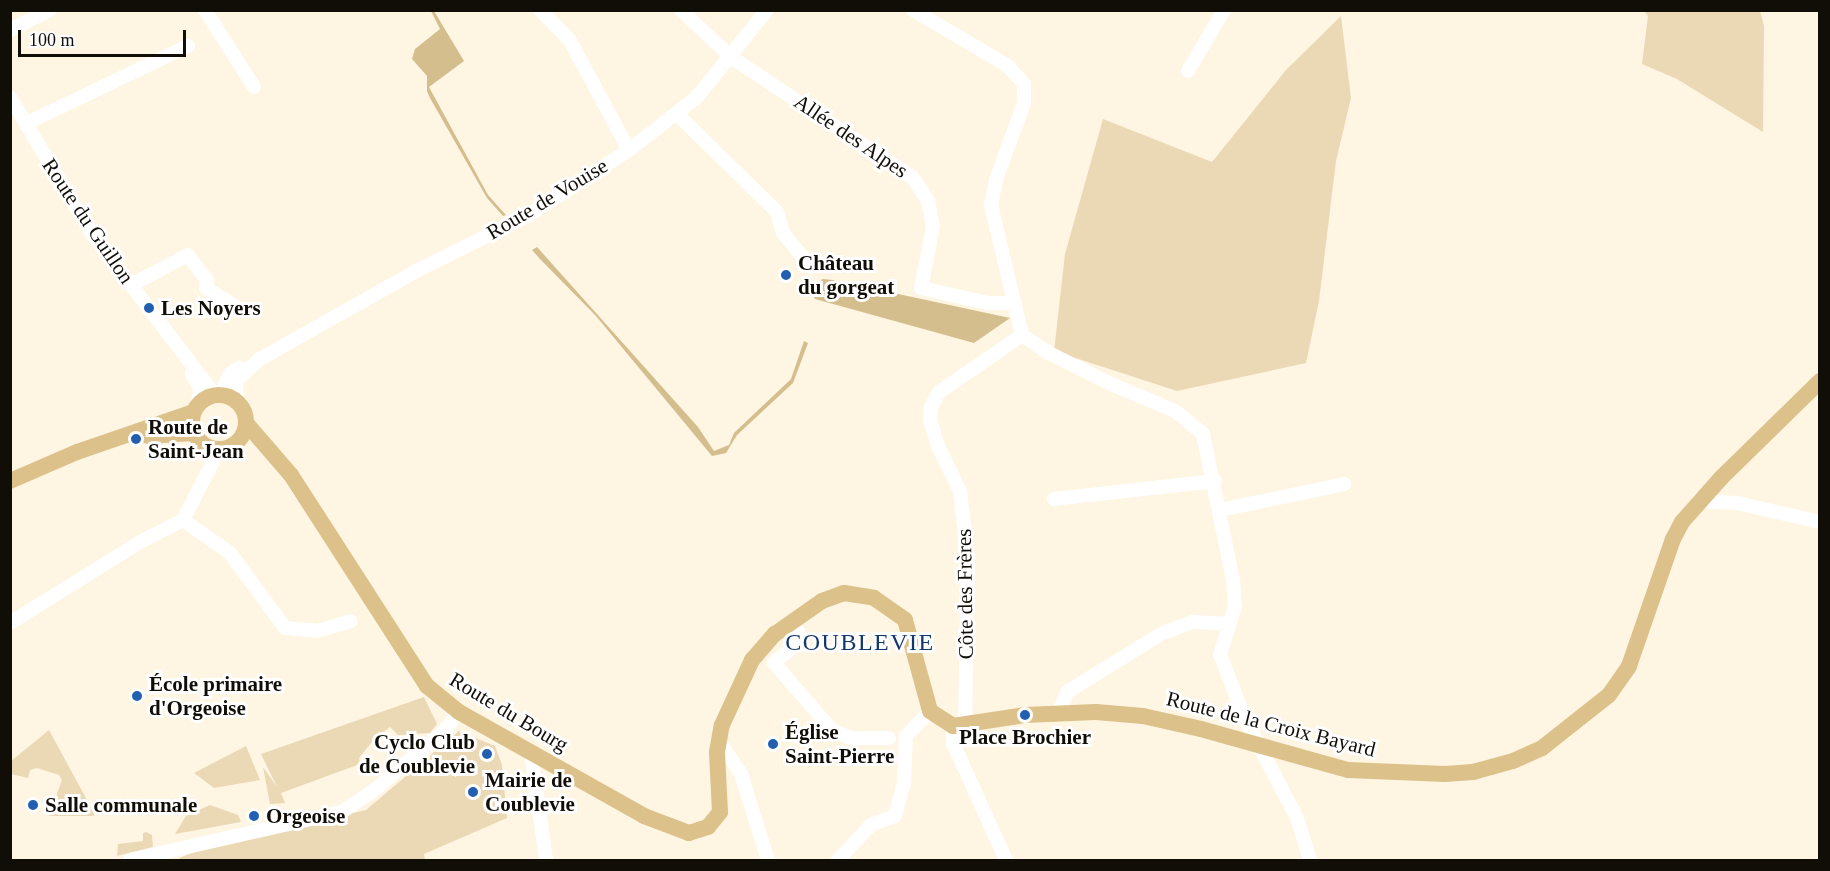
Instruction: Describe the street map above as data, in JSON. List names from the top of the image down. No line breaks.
{"streets":{"main road":["Route du Bourg","Route de la Croix Bayard"],"street":["Allée des Alpes","Route de Vouise","Route du Guillon","Côte des Frères"]},"crossings":[["Allée des Alpes","Route de Vouise"],["Route de Vouise","Route du Guillon"],["Route de Vouise","Route du Bourg"],["Route du Guillon","Route du Bourg"],["Côte des Frères","Route de la Croix Bayard"]],"districts":["COUBLEVIE"],"places":["Château du gorgeat","Les Noyers","Route de Saint-Jean","École primaire d'Orgeoise","Place Brochier","Église Saint-Pierre","Cyclo Club de Coublevie","Mairie de Coublevie","Salle communale","Orgeoise"],"scale_bar":"100 m"}
